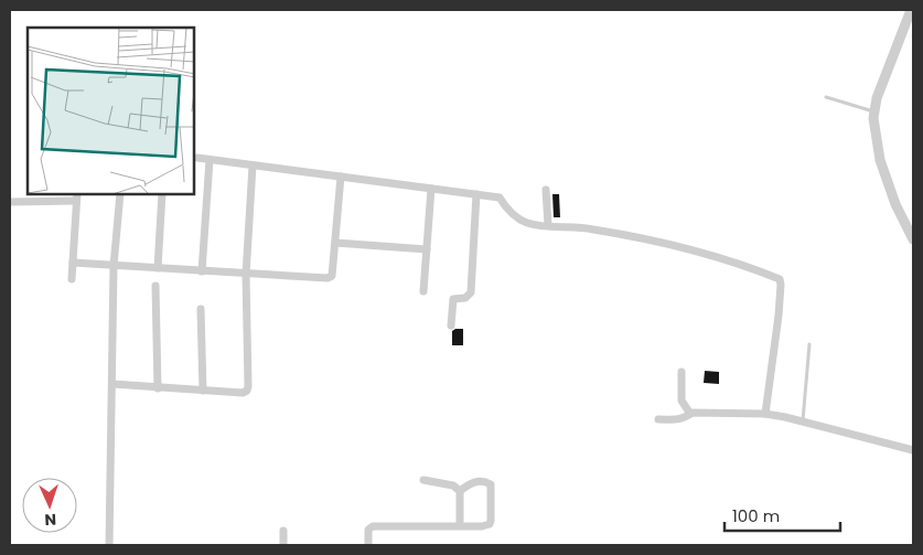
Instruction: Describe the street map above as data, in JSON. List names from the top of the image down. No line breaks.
{"scale_bar":"100 m","north":"bottom"}
